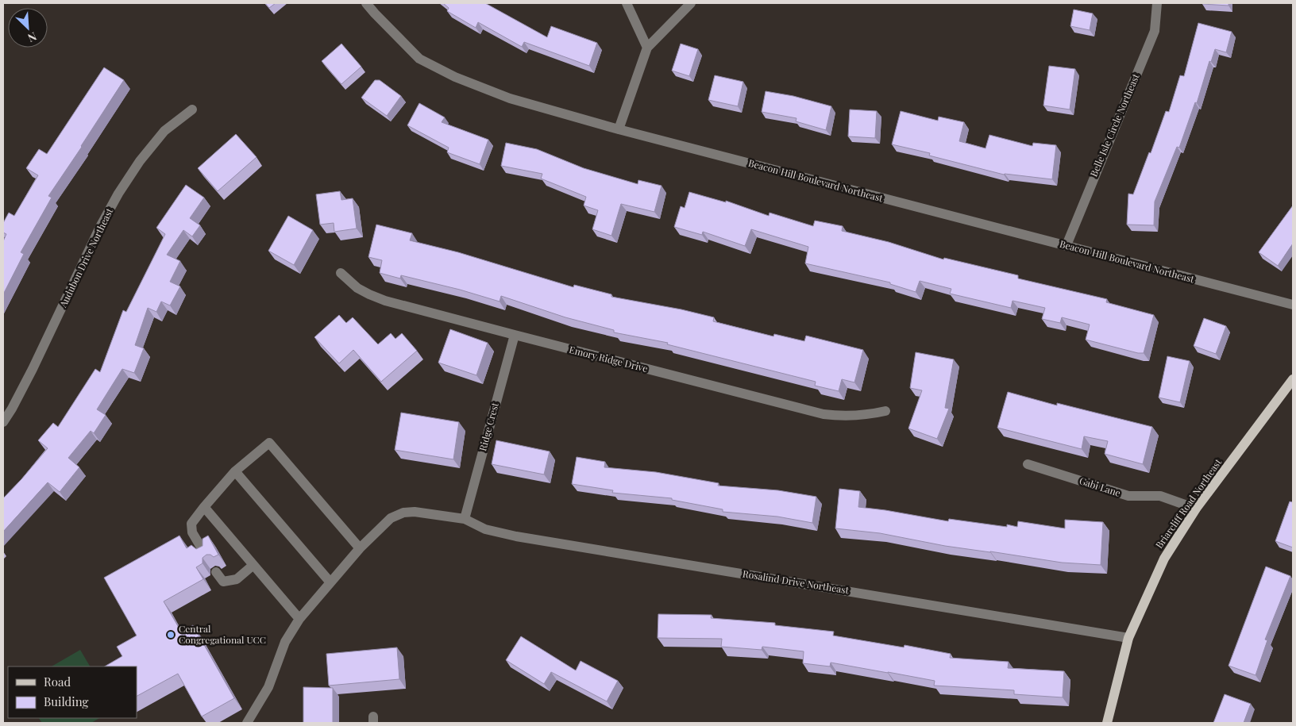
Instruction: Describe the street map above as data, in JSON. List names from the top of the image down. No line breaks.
{"streets":{"main road":["Briarcliff Road Northeast"],"street":["Belle Isle Circle Northeast","Beacon Hill Boulevard Northeast","Audubon Drive Northeast","Emory Ridge Drive","Ridge Crest","Gabi Lane","Rosalind Drive Northeast"]},"crossings":[["Belle Isle Circle Northeast","Beacon Hill Boulevard Northeast"],["Emory Ridge Drive","Ridge Crest"],["Ridge Crest","Rosalind Drive Northeast"],["Gabi Lane","Briarcliff Road Northeast"],["Briarcliff Road Northeast","Rosalind Drive Northeast"]],"places":["Central Congregational UCC"],"legend":["Road","Building"],"north":"bottom right"}
